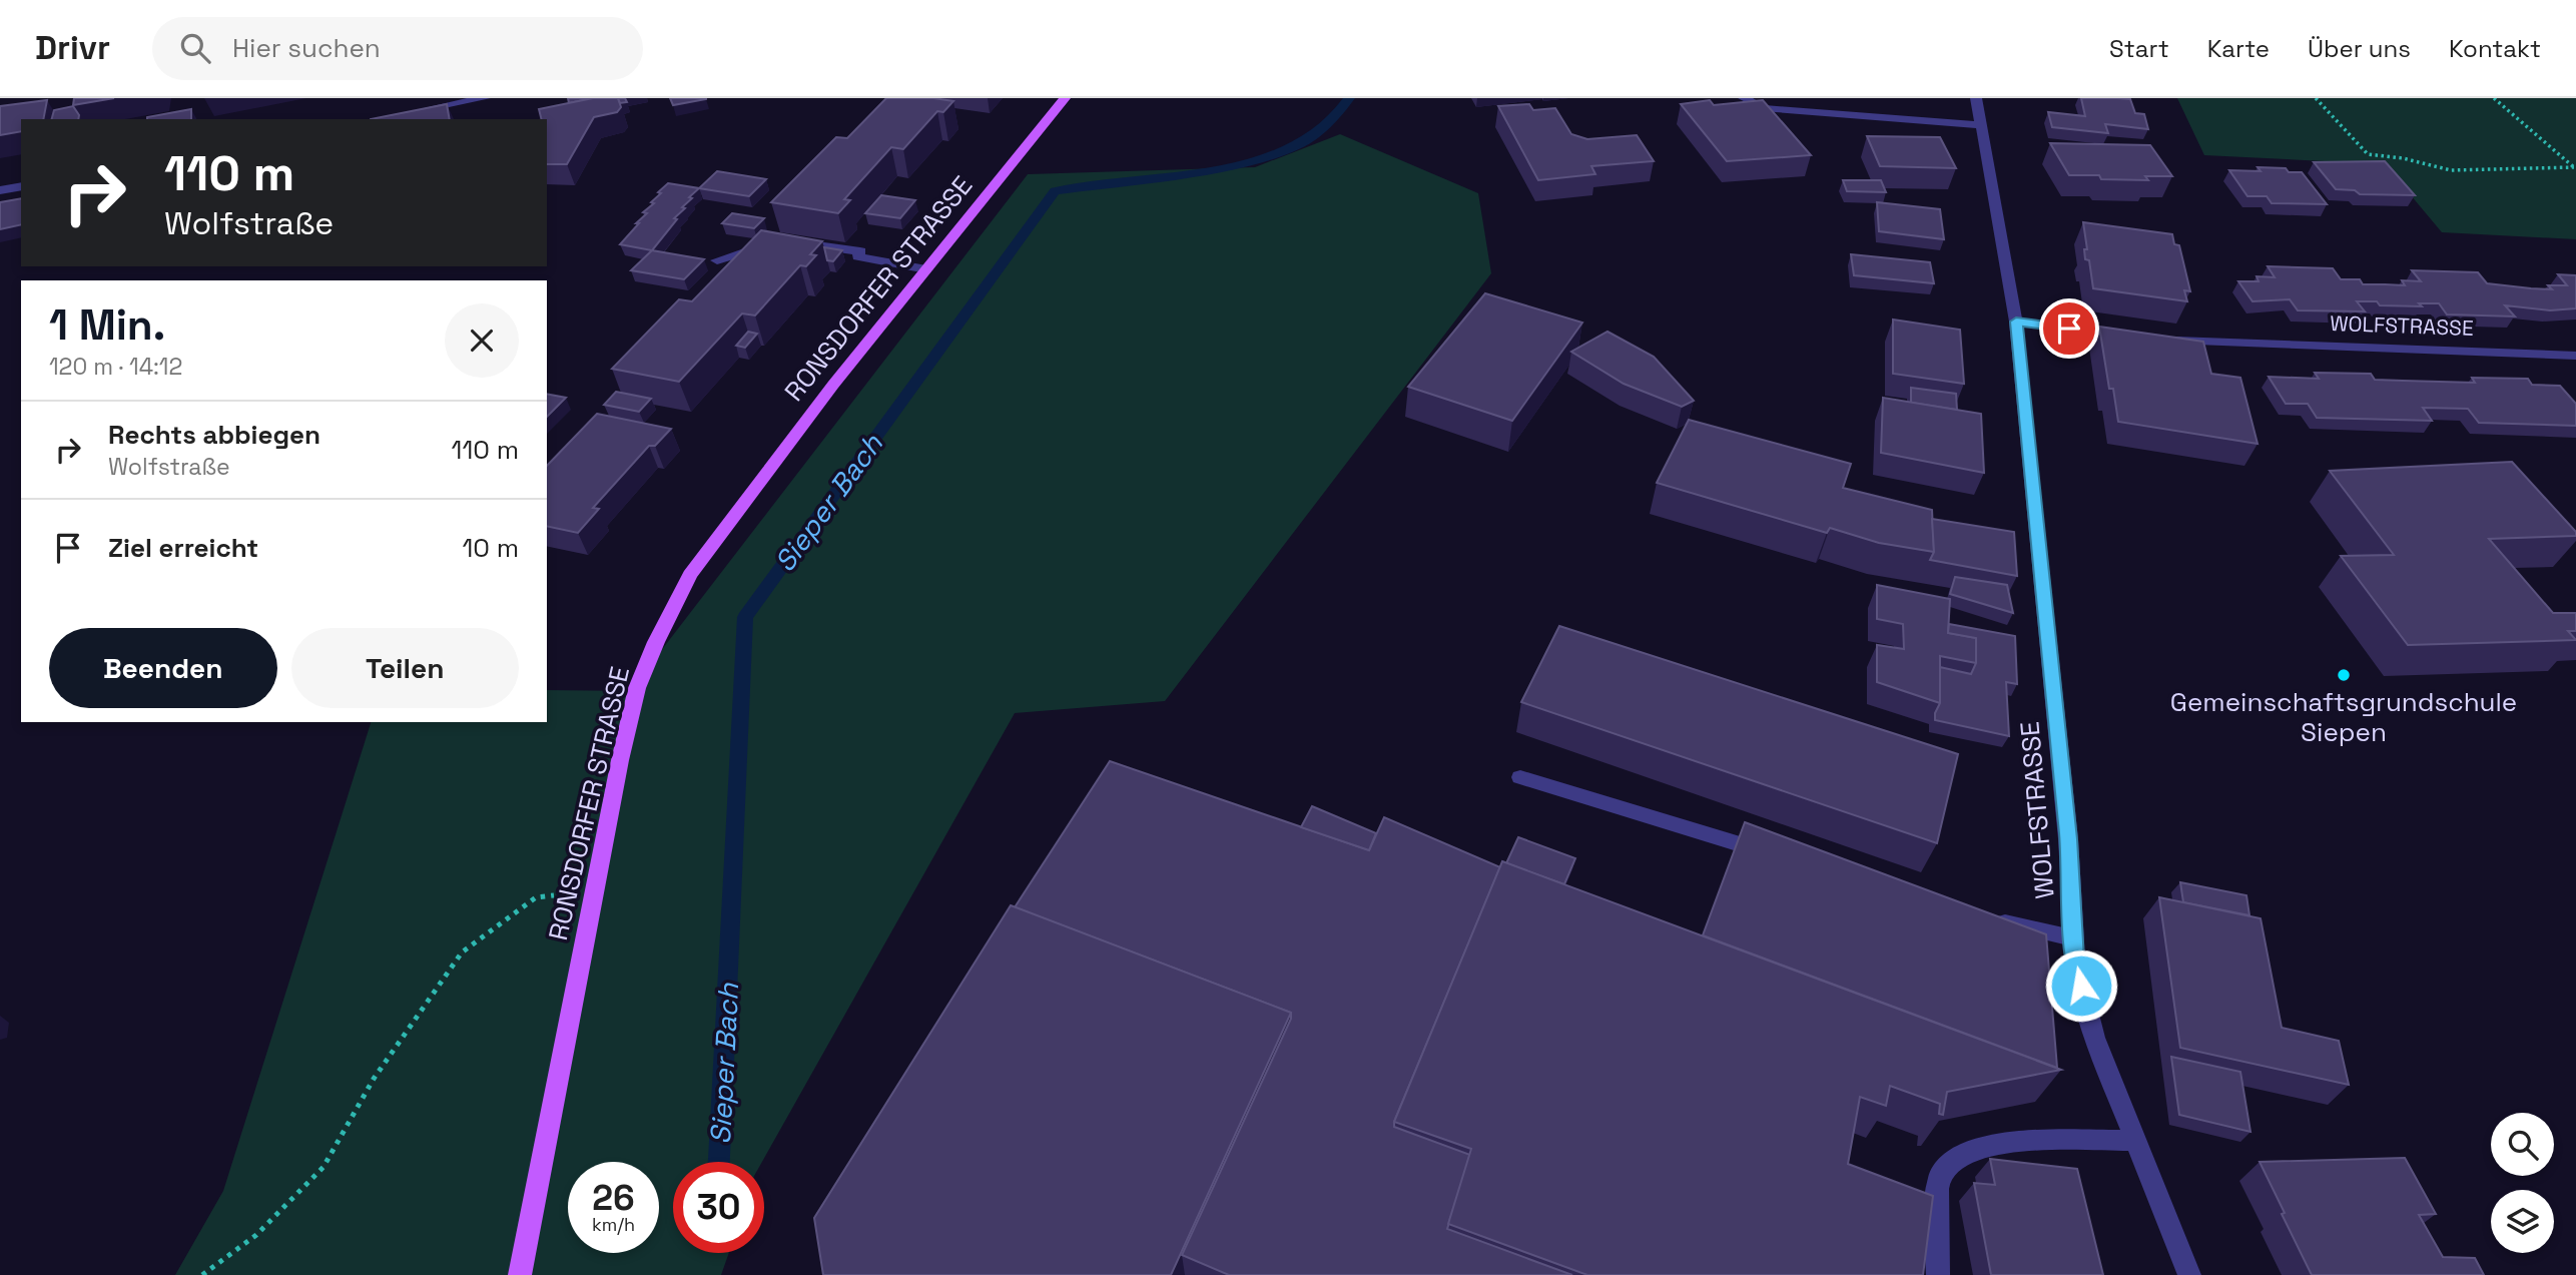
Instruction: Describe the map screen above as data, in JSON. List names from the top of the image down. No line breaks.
{"streets":{"main road":["RONSDORFER STRASSE"],"street":["WOLFSTRASSE"]},"water":["Sieper Bach"],"places":["Gemeinschaftsgrundschule Siepen"],"page":{"header":"Drivr","search":"Hier suchen","nav":["Start","Karte","Über uns","Kontakt"],"turn":["110 m","Wolfstraße"],"heading":["1 Min.","120 m · 14:12"],"list":[{"name":"Rechts abbiegen","note":"Wolfstraße","value":"110 m"},{"name":"Ziel erreicht","value":"10 m"}],"buttons":["Beenden","Teilen"],"speed":"26 km/h","limit":"30"}}
